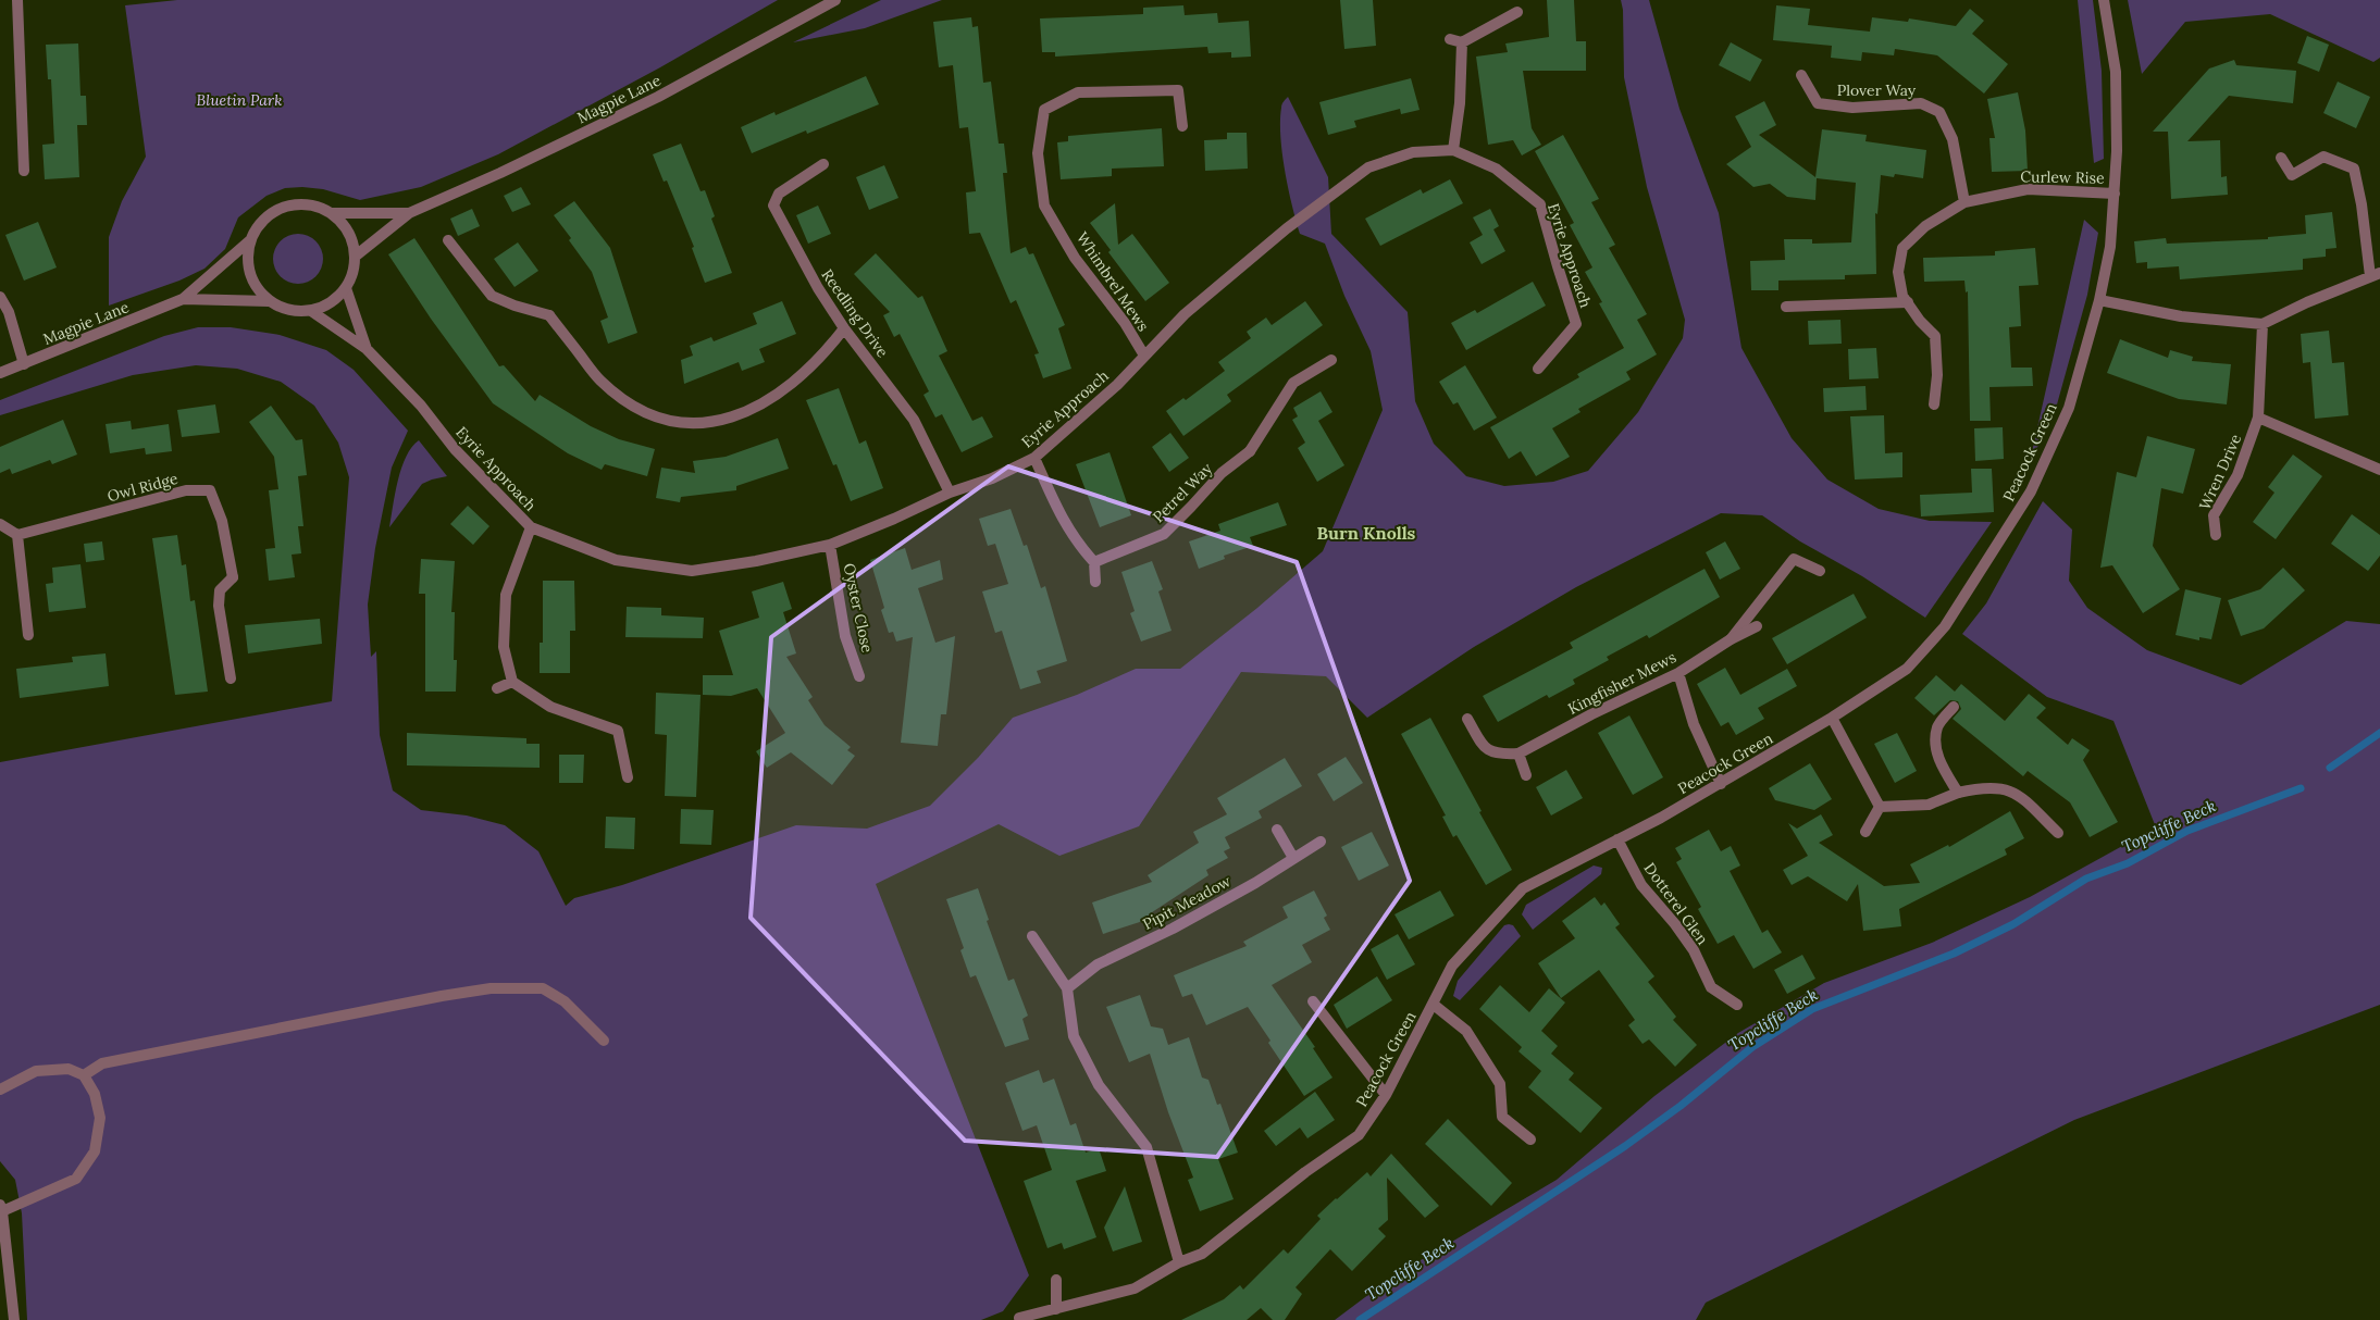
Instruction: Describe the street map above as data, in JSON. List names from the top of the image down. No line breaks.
{"streets":{"street":["Plover Way","Magpie Lane","Curlew Rise","Eyrie Approach","Whimbrel Mews","Reedling Drive","Peacock Green","Wren Drive","Owl Ridge","Petrel Way","Oyster Close","Kingfisher Mews","Pipit Meadow","Dotterel Glen"]},"crossings":[["Plover Way","Curlew Rise"],["Magpie Lane","Eyrie Approach"],["Curlew Rise","Peacock Green"],["Eyrie Approach","Whimbrel Mews"],["Eyrie Approach","Reedling Drive"],["Eyrie Approach","Oyster Close"],["Peacock Green","Dotterel Glen"]],"districts":["Burn Knolls"],"water":["Topcliffe Beck"],"parks":["Bluetin Park"]}
